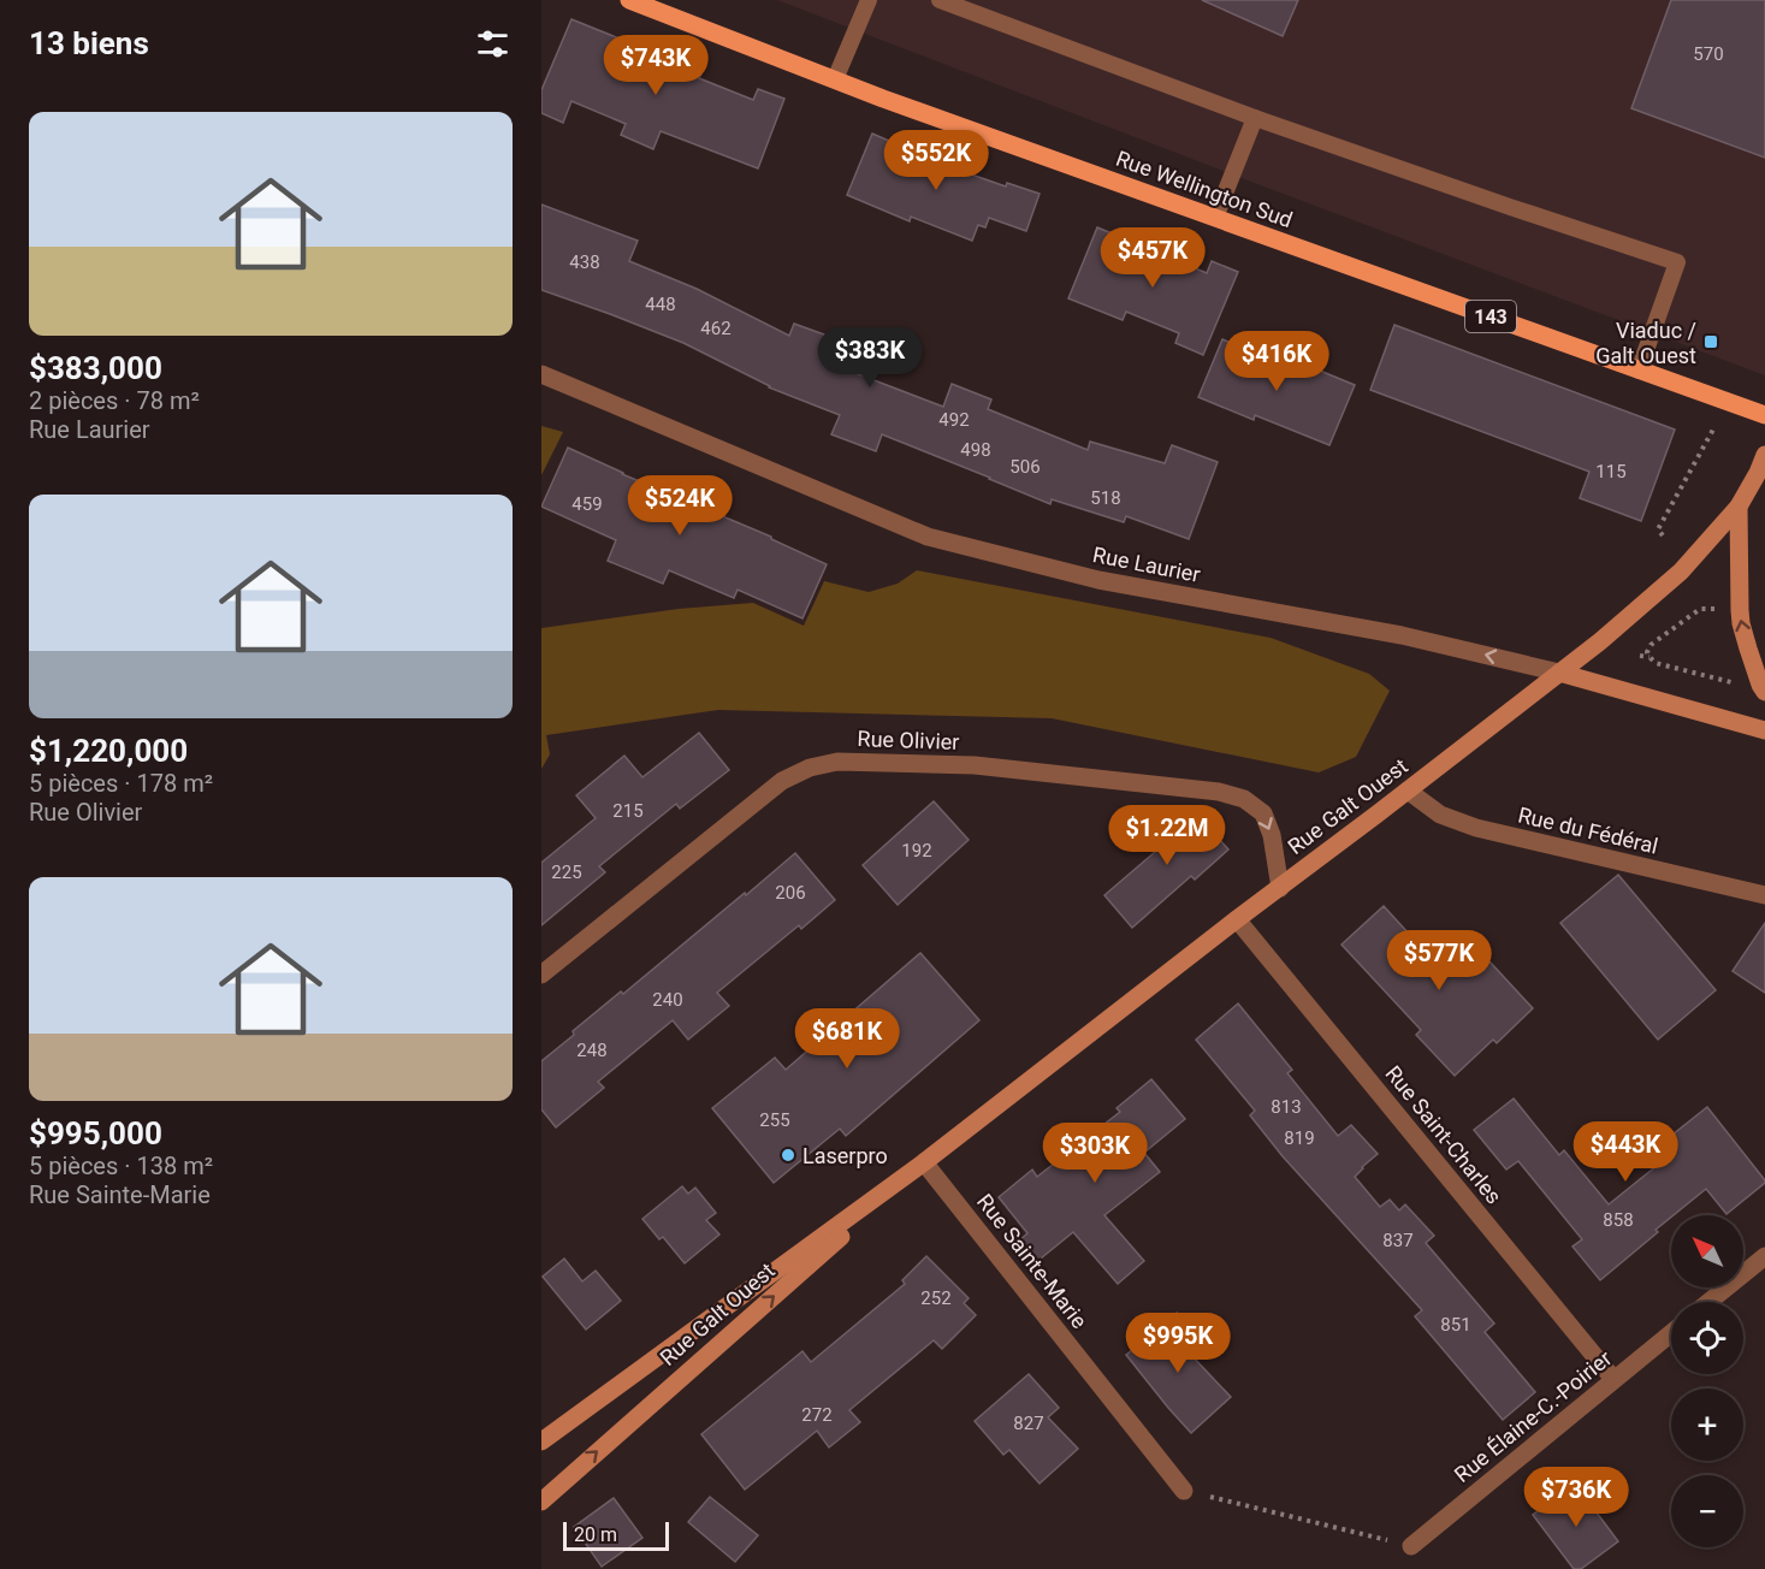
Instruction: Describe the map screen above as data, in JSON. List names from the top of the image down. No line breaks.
{"streets":{"main road":["Rue Wellington Sud","143","Rue Laurier","Rue Galt Ouest"],"street":["Rue Olivier","Rue du Fédéral","Rue Saint-Charles","Rue Sainte-Marie","Rue Élaine-C.-Poirier"]},"crossings":[["Rue Laurier","Rue Galt Ouest"],["Rue Olivier","Rue Galt Ouest"],["Rue Galt Ouest","Rue du Fédéral"],["Rue Galt Ouest","Rue Saint-Charles"],["Rue Galt Ouest","Rue Sainte-Marie"],["Rue Saint-Charles","Rue Élaine-C.-Poirier"]],"one_way":["Rue Laurier","Rue Olivier"],"places":{"transit":["Viaduc / Galt Ouest"],"other":["Laserpro"]},"house_numbers":["570","438","448","462","492","498","506","115","518","459","215","192","225","206","240","248","813","255","819","858","837","252","851","272","827"],"scale_bar":"20 m","north":"top left","page":{"heading":"13 biens","price":["$743K","$552K","$457K","$383K","$416K","$524K","$1.22M","$577K","$681K","$443K","$303K","$995K","$736K"],"list":[{"name":"$383,000","note":"2 pièces · 78 m² · Rue Laurier"},{"name":"$1,220,000","note":"5 pièces · 178 m² · Rue Olivier"},{"name":"$995,000","note":"5 pièces · 138 m² · Rue Sainte-Marie"}],"map_buttons":["+","−"],"scale":"20 m"}}
